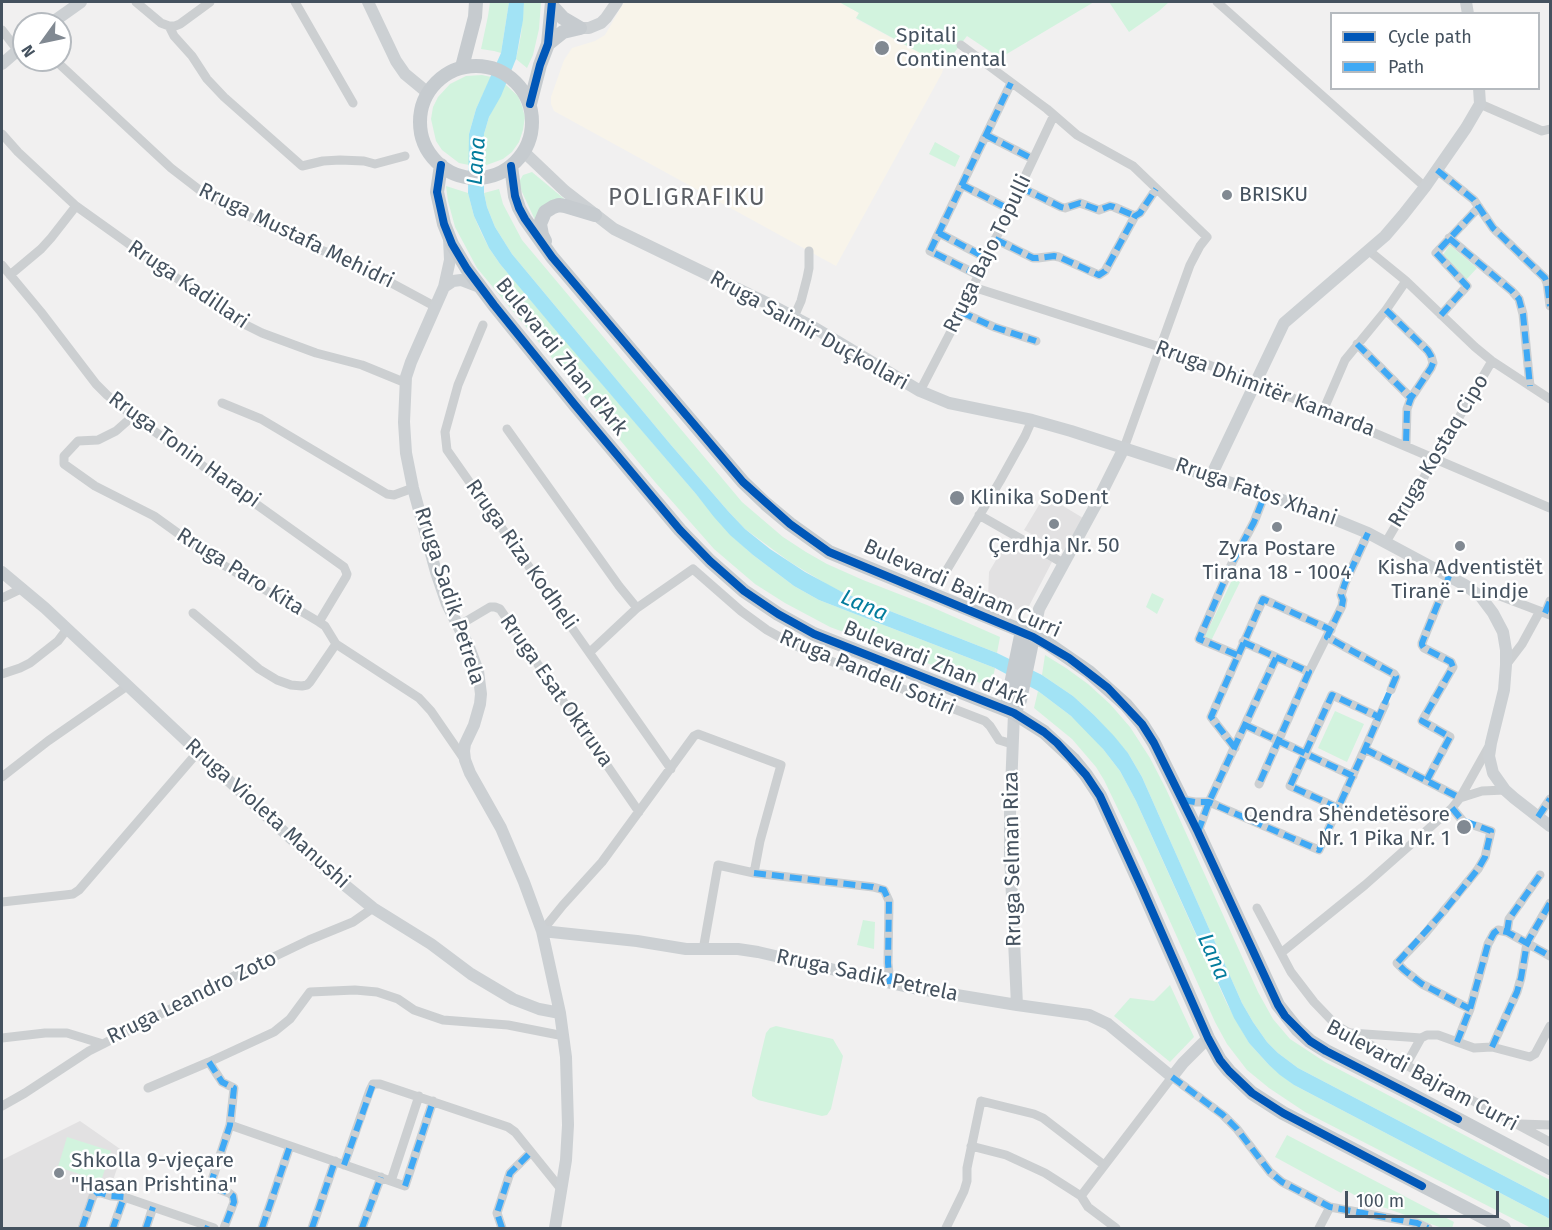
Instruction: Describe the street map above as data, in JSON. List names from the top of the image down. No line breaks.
{"streets":{"main road":["Rruga Saimir Duçkollari","Bulevardi Zhan d'Ark","Rruga Fatos Xhani","Bulevardi Bajram Curri","Rruga Sadik Petrela","Rruga Violeta Manushi","Rruga Selman Riza"],"street":["Rruga Mustafa Mehidri","Rruga Bajo Topulli","Rruga Kadillari","Rruga Dhimitër Kamarda","Rruga Tonin Harapi","Rruga Kostaq Cipo","Rruga Riza Kodheli","Rruga Paro Kita","Rruga Pandeli Sotiri","Rruga Esat Oktruva","Rruga Leandro Zoto"]},"crossings":[["Rruga Mustafa Mehidri","Rruga Sadik Petrela"],["Rruga Bajo Topulli","Rruga Saimir Duçkollari"],["Rruga Bajo Topulli","Rruga Dhimitër Kamarda"],["Rruga Kadillari","Rruga Sadik Petrela"],["Rruga Saimir Duçkollari","Bulevardi Zhan d'Ark"],["Rruga Saimir Duçkollari","Rruga Fatos Xhani"],["Rruga Saimir Duçkollari","Bulevardi Bajram Curri"],["Bulevardi Zhan d'Ark","Bulevardi Bajram Curri"],["Bulevardi Zhan d'Ark","Rruga Sadik Petrela"],["Bulevardi Zhan d'Ark","Rruga Selman Riza"],["Rruga Dhimitër Kamarda","Rruga Kostaq Cipo"],["Rruga Tonin Harapi","Rruga Paro Kita"],["Rruga Kostaq Cipo","Rruga Fatos Xhani"],["Rruga Riza Kodheli","Rruga Pandeli Sotiri"],["Rruga Paro Kita","Rruga Sadik Petrela"],["Rruga Sadik Petrela","Rruga Esat Oktruva"],["Rruga Sadik Petrela","Rruga Selman Riza"],["Rruga Pandeli Sotiri","Rruga Selman Riza"],["Rruga Violeta Manushi","Rruga Leandro Zoto"]],"districts":["POLIGRAFIKU"],"water":["Lana"],"places":["Spitali Continental","BRISKU","Klinika SoDent","Çerdhja Nr. 50","Zyra Postare Tirana 18 - 1004","Kisha Adventistët Tiranë - Lindje","Qendra Shëndetësore Nr. 1 Pika Nr. 1","Shkolla 9-vjeçare \"Hasan Prishtina\""],"legend":["Cycle path","Path"],"scale_bar":"100 m","north":"bottom left"}
